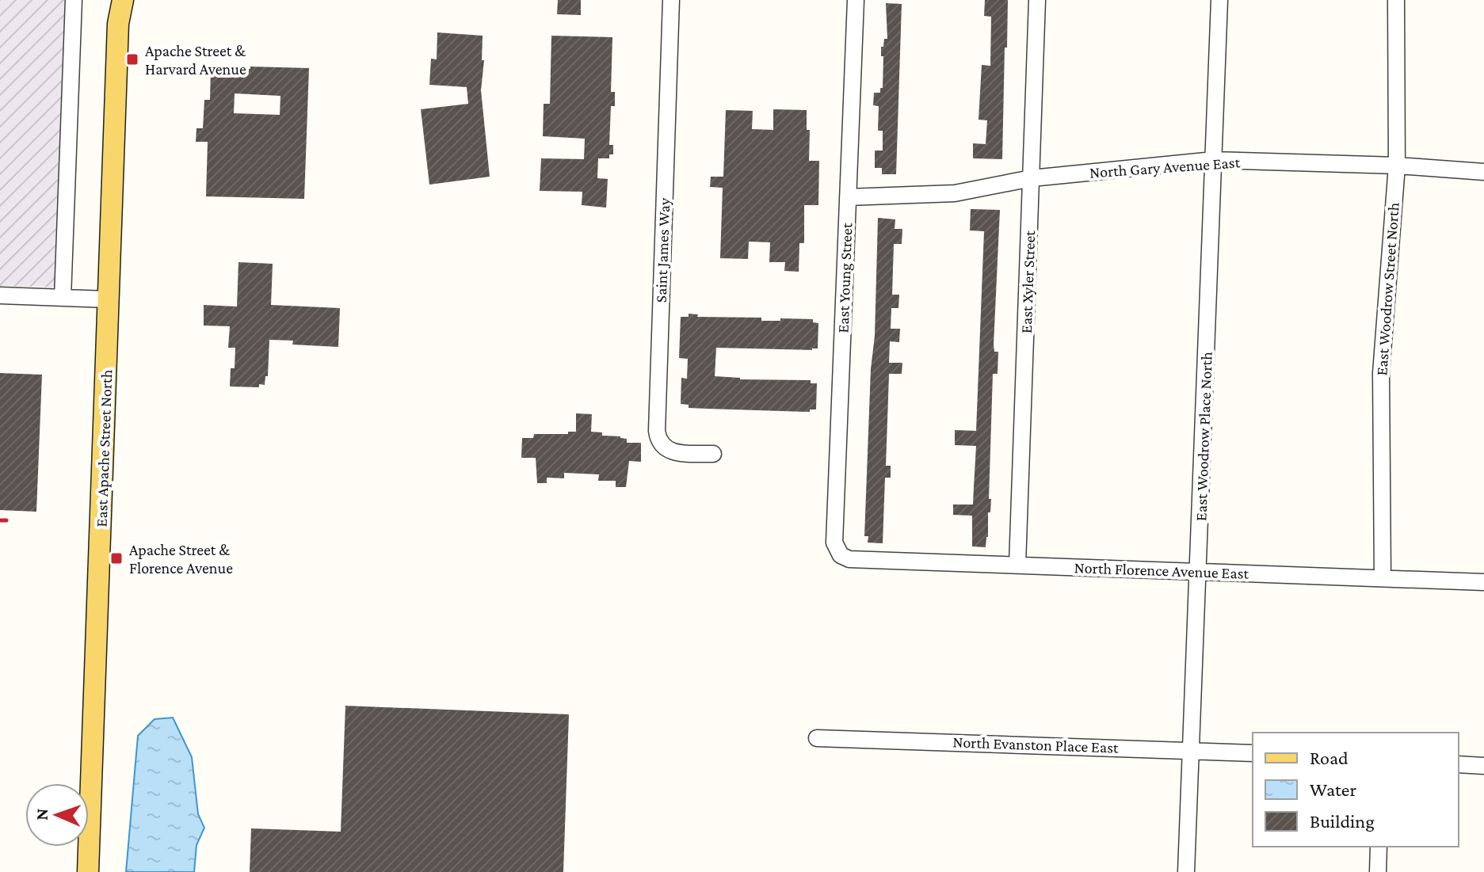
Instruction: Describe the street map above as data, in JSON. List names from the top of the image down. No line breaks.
{"streets":{"main road":["East Apache Street North"],"street":["North Gary Avenue East","Saint James Way","East Young Street","East Xyler Street","East Woodrow Street North","East Woodrow Place North","North Florence Avenue East","North Evanston Place East"]},"crossings":[["North Gary Avenue East","East Young Street"],["North Gary Avenue East","East Xyler Street"],["North Gary Avenue East","East Woodrow Street North"],["North Gary Avenue East","East Woodrow Place North"],["East Young Street","North Florence Avenue East"],["East Xyler Street","North Florence Avenue East"],["East Woodrow Street North","North Florence Avenue East"],["East Woodrow Place North","North Florence Avenue East"],["East Woodrow Place North","North Evanston Place East"]],"places":{"transit":["Apache Street & Harvard Avenue","Apache Street & Florence Avenue"]},"legend":["Road","Water","Building"],"north":"left"}
